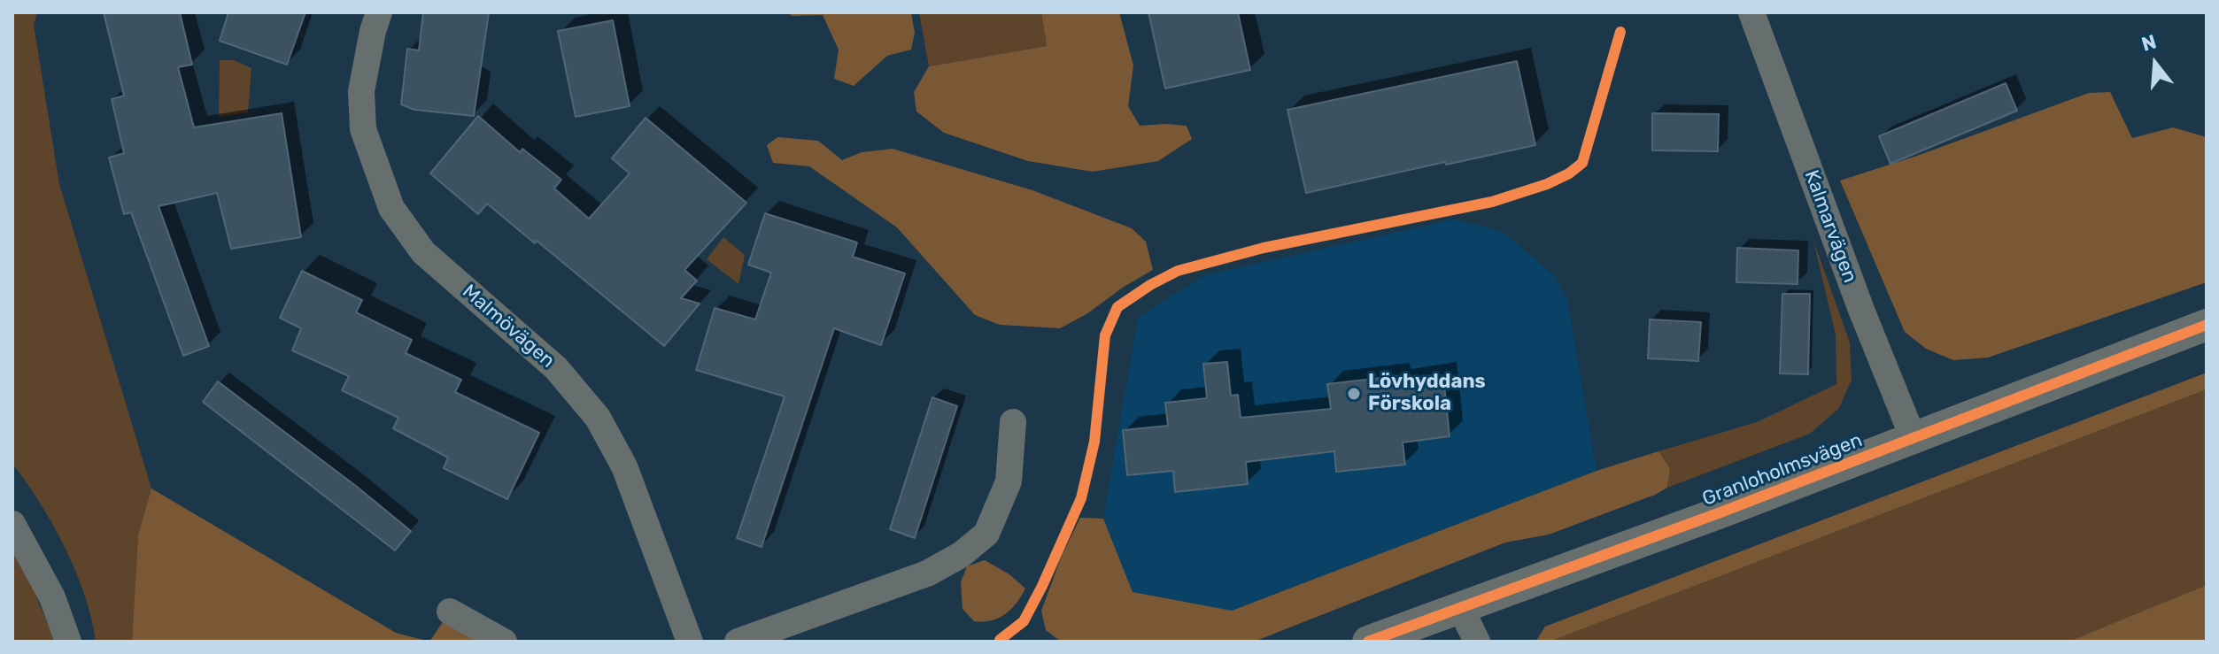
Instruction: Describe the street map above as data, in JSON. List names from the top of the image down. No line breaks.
{"streets":{"street":["Kalmarvägen","Malmövägen","Granloholmsvägen"]},"crossings":[["Kalmarvägen","Granloholmsvägen"]],"places":["Lövhyddans Förskola"],"north":"top"}
